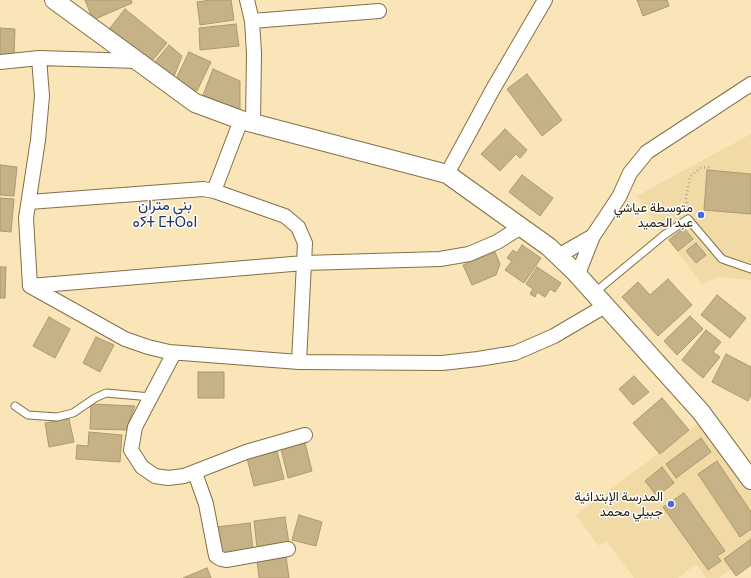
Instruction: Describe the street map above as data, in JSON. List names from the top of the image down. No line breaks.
{"districts":["بني متران ⴰⵢⵜ ⵎⵜⵔⴰⵏ"],"places":["متوسطة عياشي عبد الحميد","المدرسة الإبتدائية جبيلي محمد"]}
